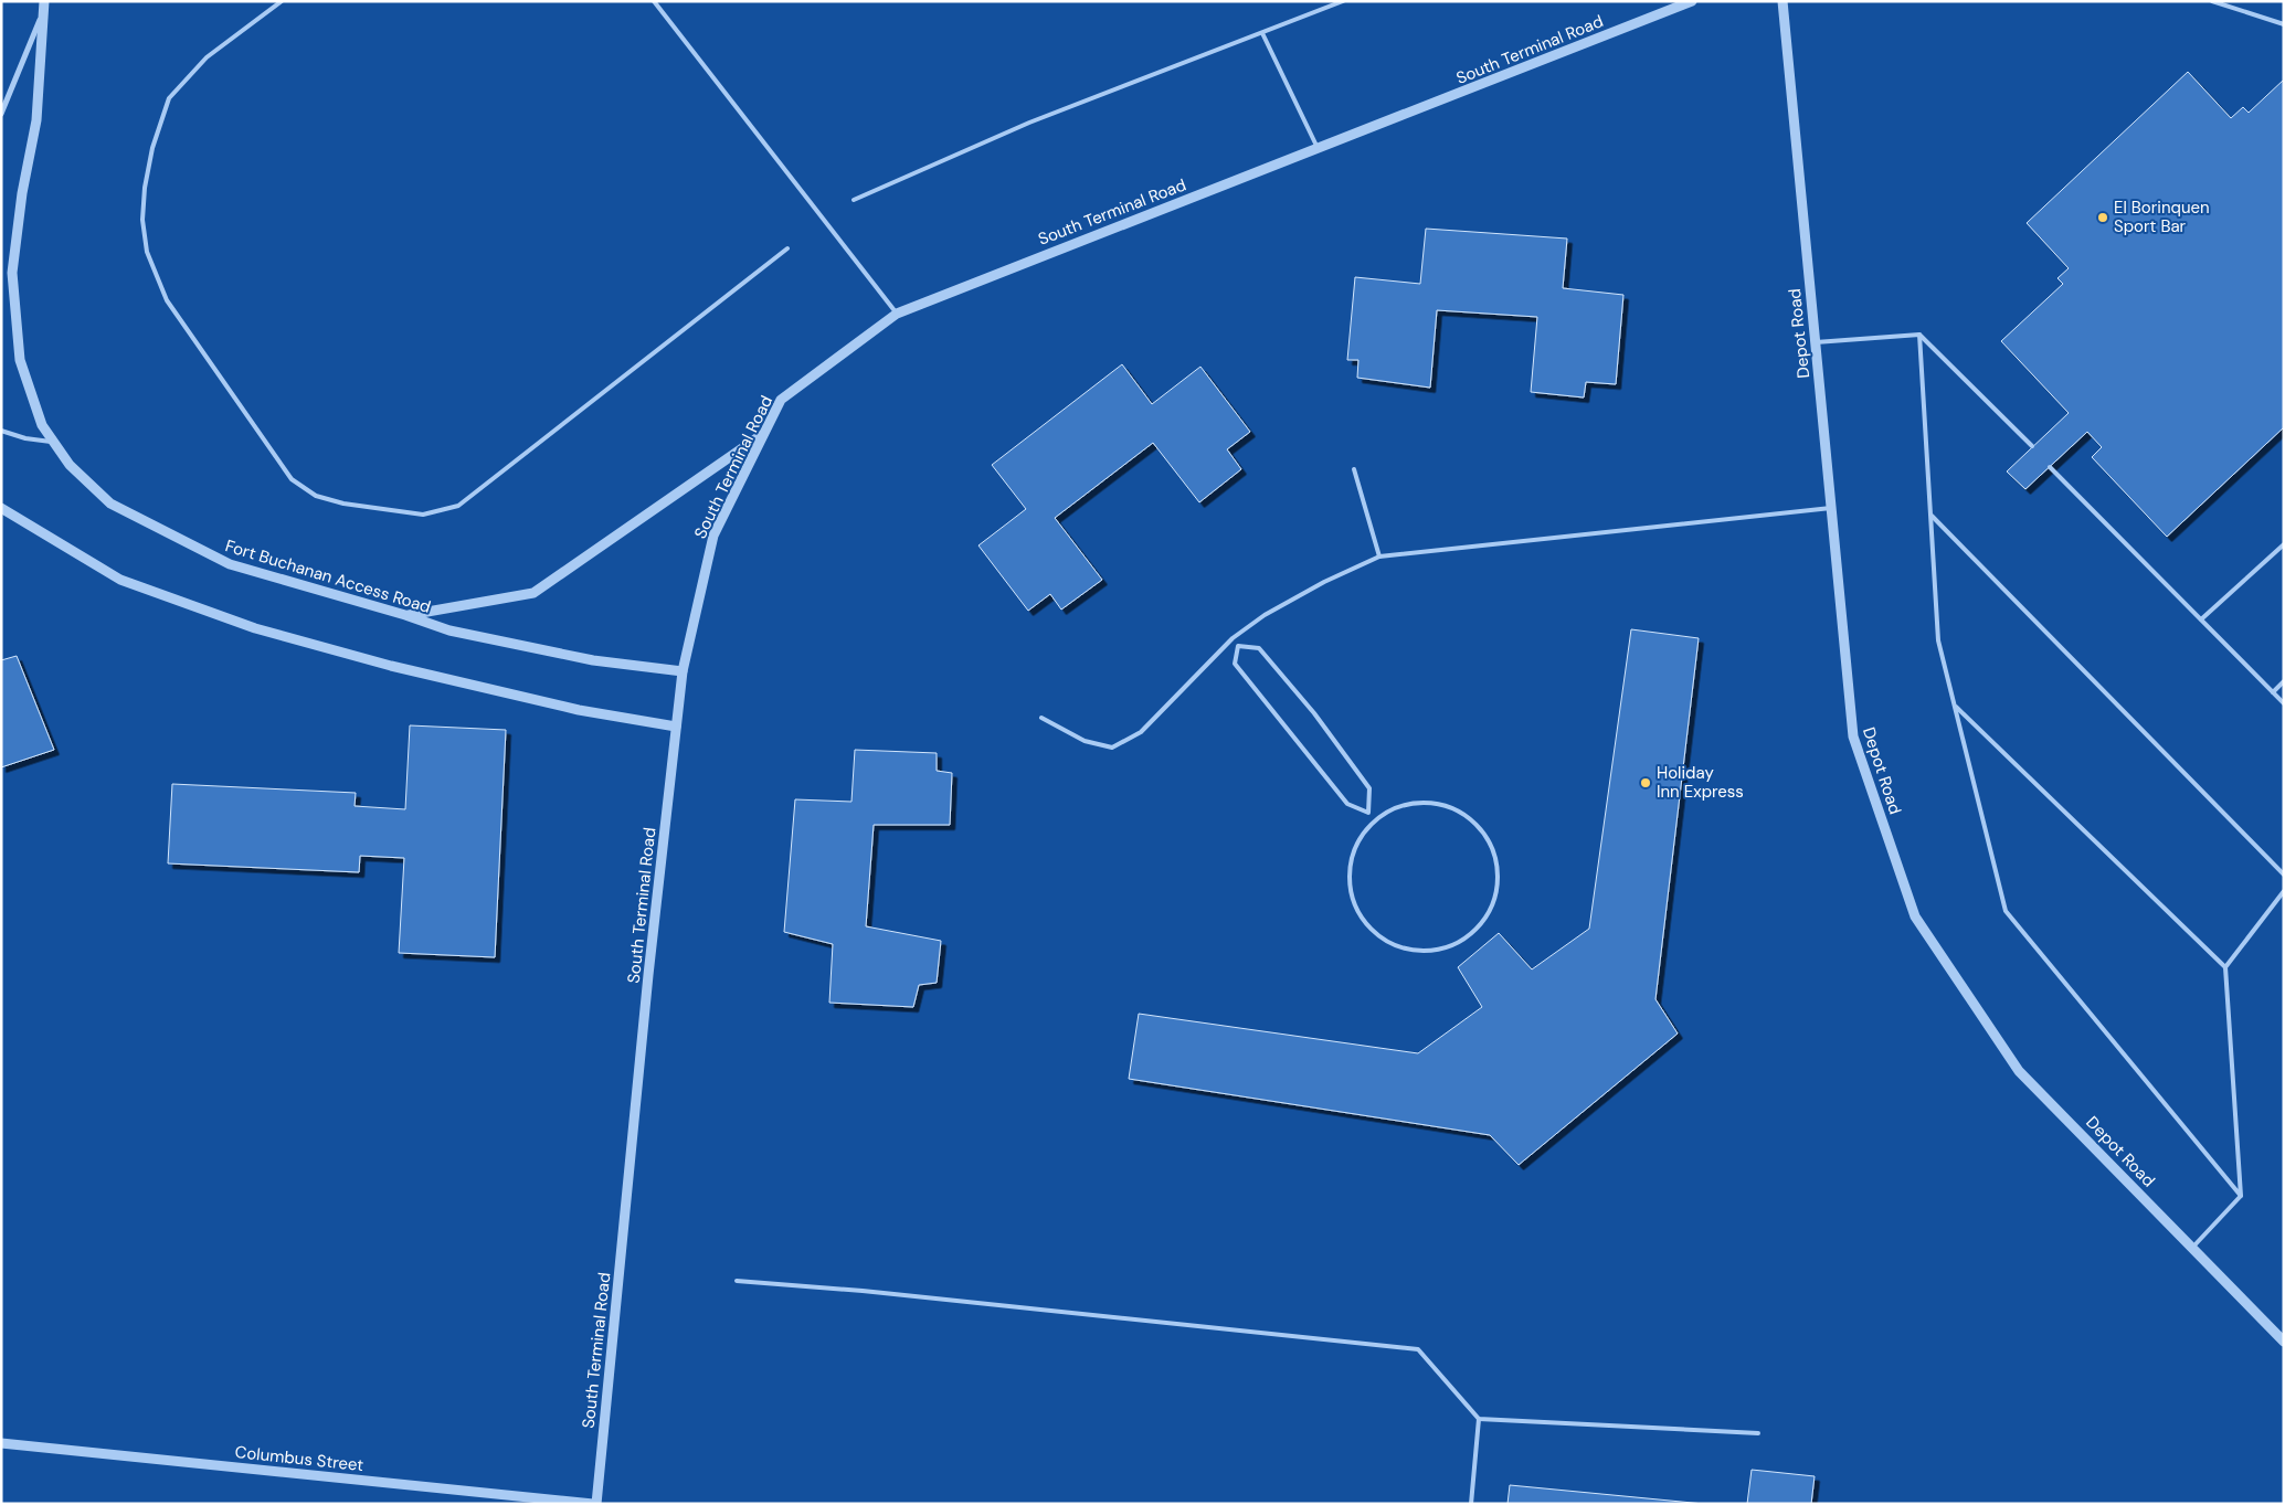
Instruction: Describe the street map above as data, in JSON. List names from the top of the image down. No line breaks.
{"streets":{"street":["South Terminal Road","Depot Road","Fort Buchanan Access Road","Columbus Street"]},"crossings":[["South Terminal Road","Fort Buchanan Access Road"],["South Terminal Road","Columbus Street"]],"places":["El Borinquen Sport Bar","Holiday Inn Express"]}
